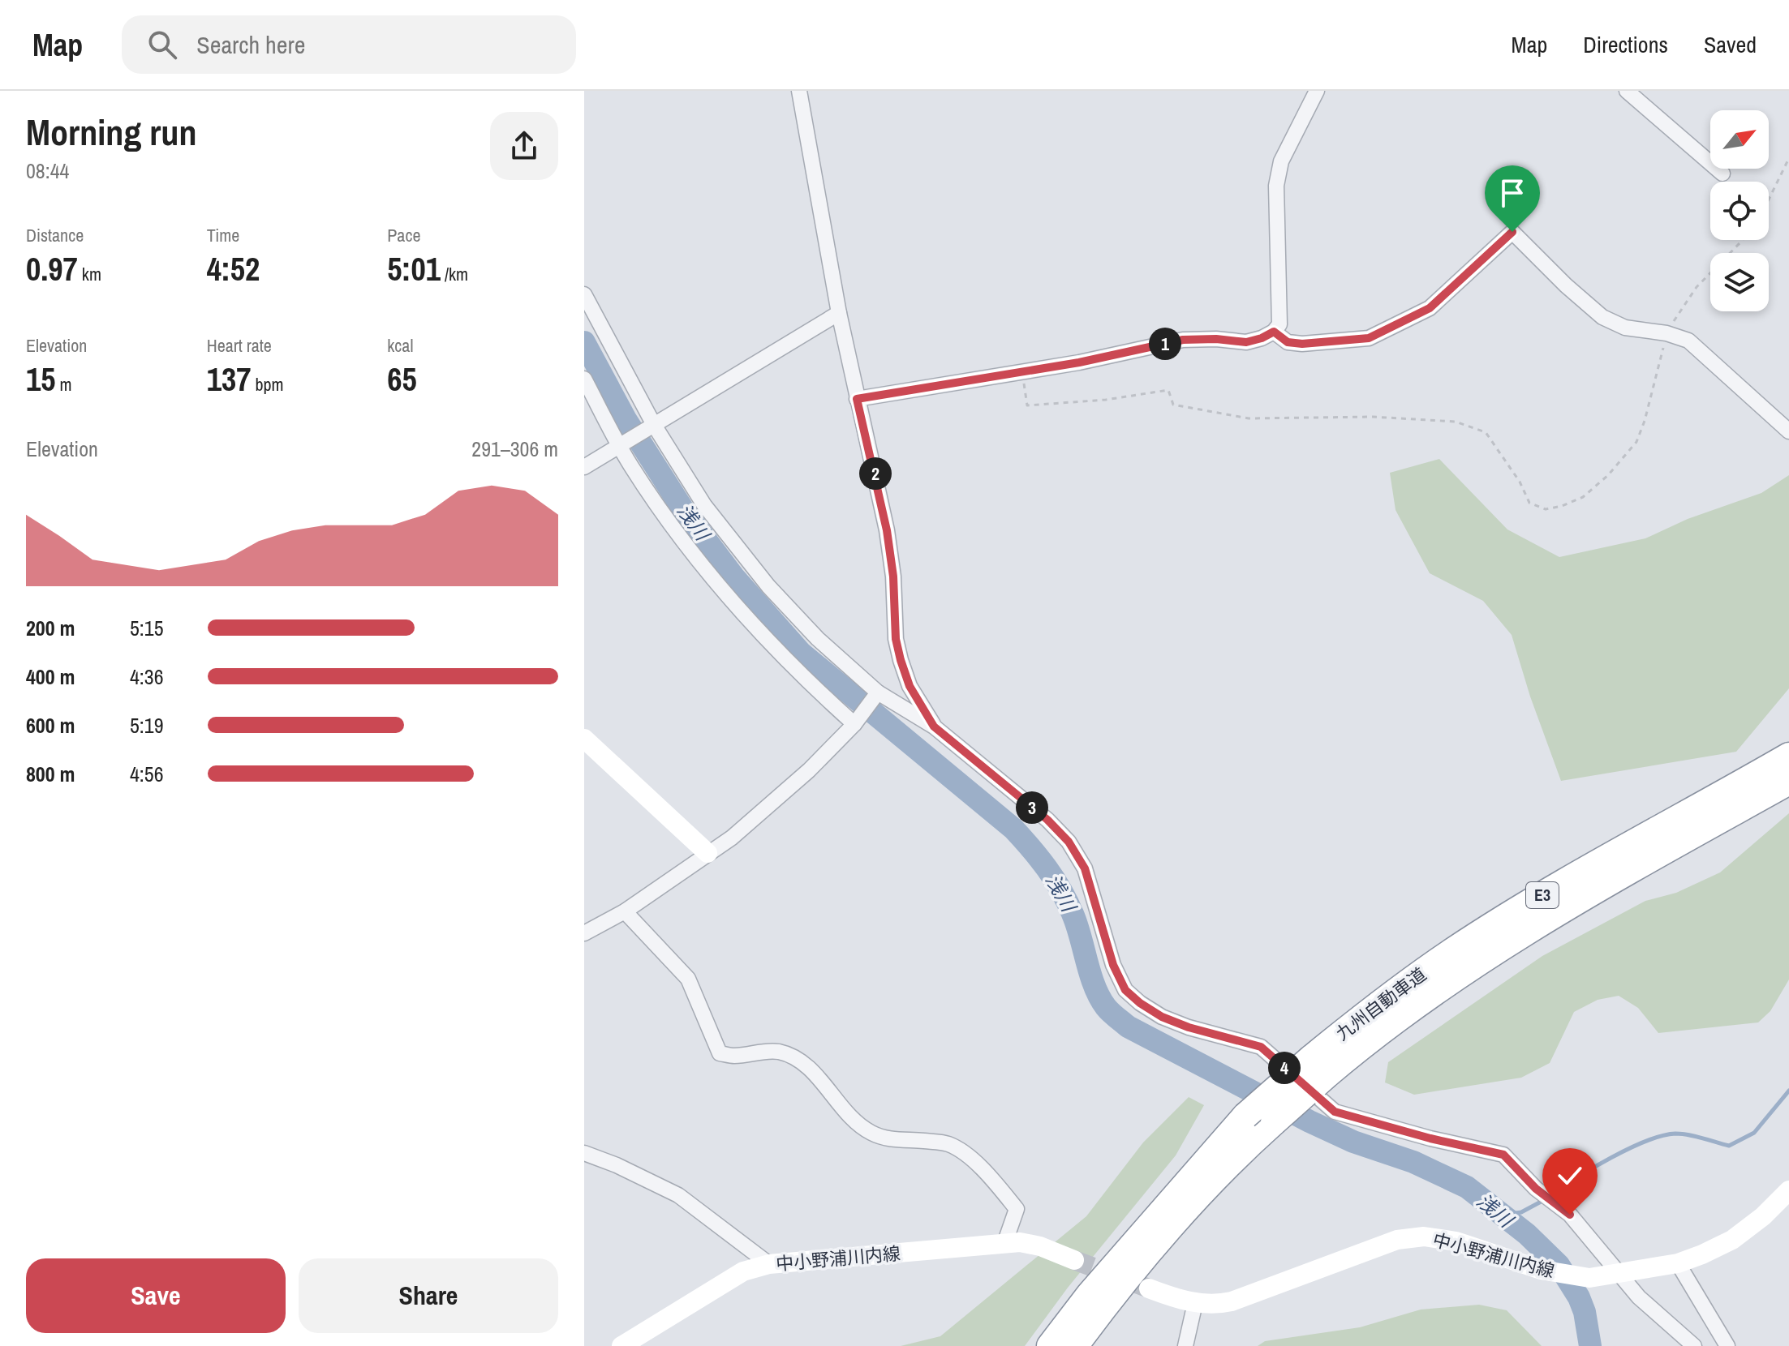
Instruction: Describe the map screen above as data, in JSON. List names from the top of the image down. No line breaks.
{"streets":{"highway":["E3","九州自動車道"],"main road":["中小野浦川内線"]},"water":["浅川"],"north":"top right","page":{"header":"Map","search":"Search here","nav":["Map","Directions","Saved"],"heading":["Morning run","08:44"],"stats":[["Distance","0.97 km"],["Time","4:52"],["Pace","5:01 /km"],["Elevation","15 m"],["Heart rate","137 bpm"],["kcal","65"]],"pins":["1","2","3","4"],"chart":["Elevation","291–306 m"],"list":[{"name":"200 m","note":"5:15"},{"name":"400 m","note":"4:36"},{"name":"600 m","note":"5:19"},{"name":"800 m","note":"4:56"}],"buttons":["Save","Share"]}}
